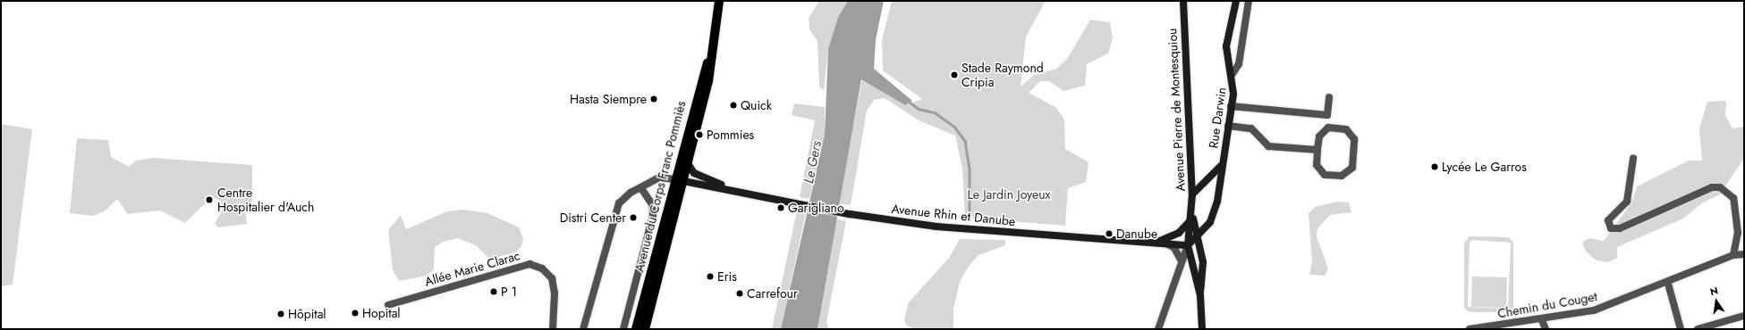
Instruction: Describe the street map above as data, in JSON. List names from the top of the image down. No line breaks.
{"streets":{"main road":["Avenue du Corps Franc Pommiès"],"street":["Avenue Pierre de Montesquiou","Rue Darwin","Avenue Rhin et Danube","Allée Marie Clarac","Chemin du Couget"]},"crossings":[["Avenue Pierre de Montesquiou","Rue Darwin"],["Avenue Pierre de Montesquiou","Avenue Rhin et Danube"],["Rue Darwin","Avenue Rhin et Danube"],["Avenue du Corps Franc Pommiès","Avenue Rhin et Danube"]],"water":["Le Gers"],"parks":["Le Jardin Joyeux"],"places":["Stade Raymond Cripia","Hasta Siempre","Quick","Pommies","Lycée Le Garros","Centre Hospitalier d'Auch","Garigliano","Distri Center","Danube","Eris","P 1","Carrefour","Hopital","Hôpital"],"north":"top"}
